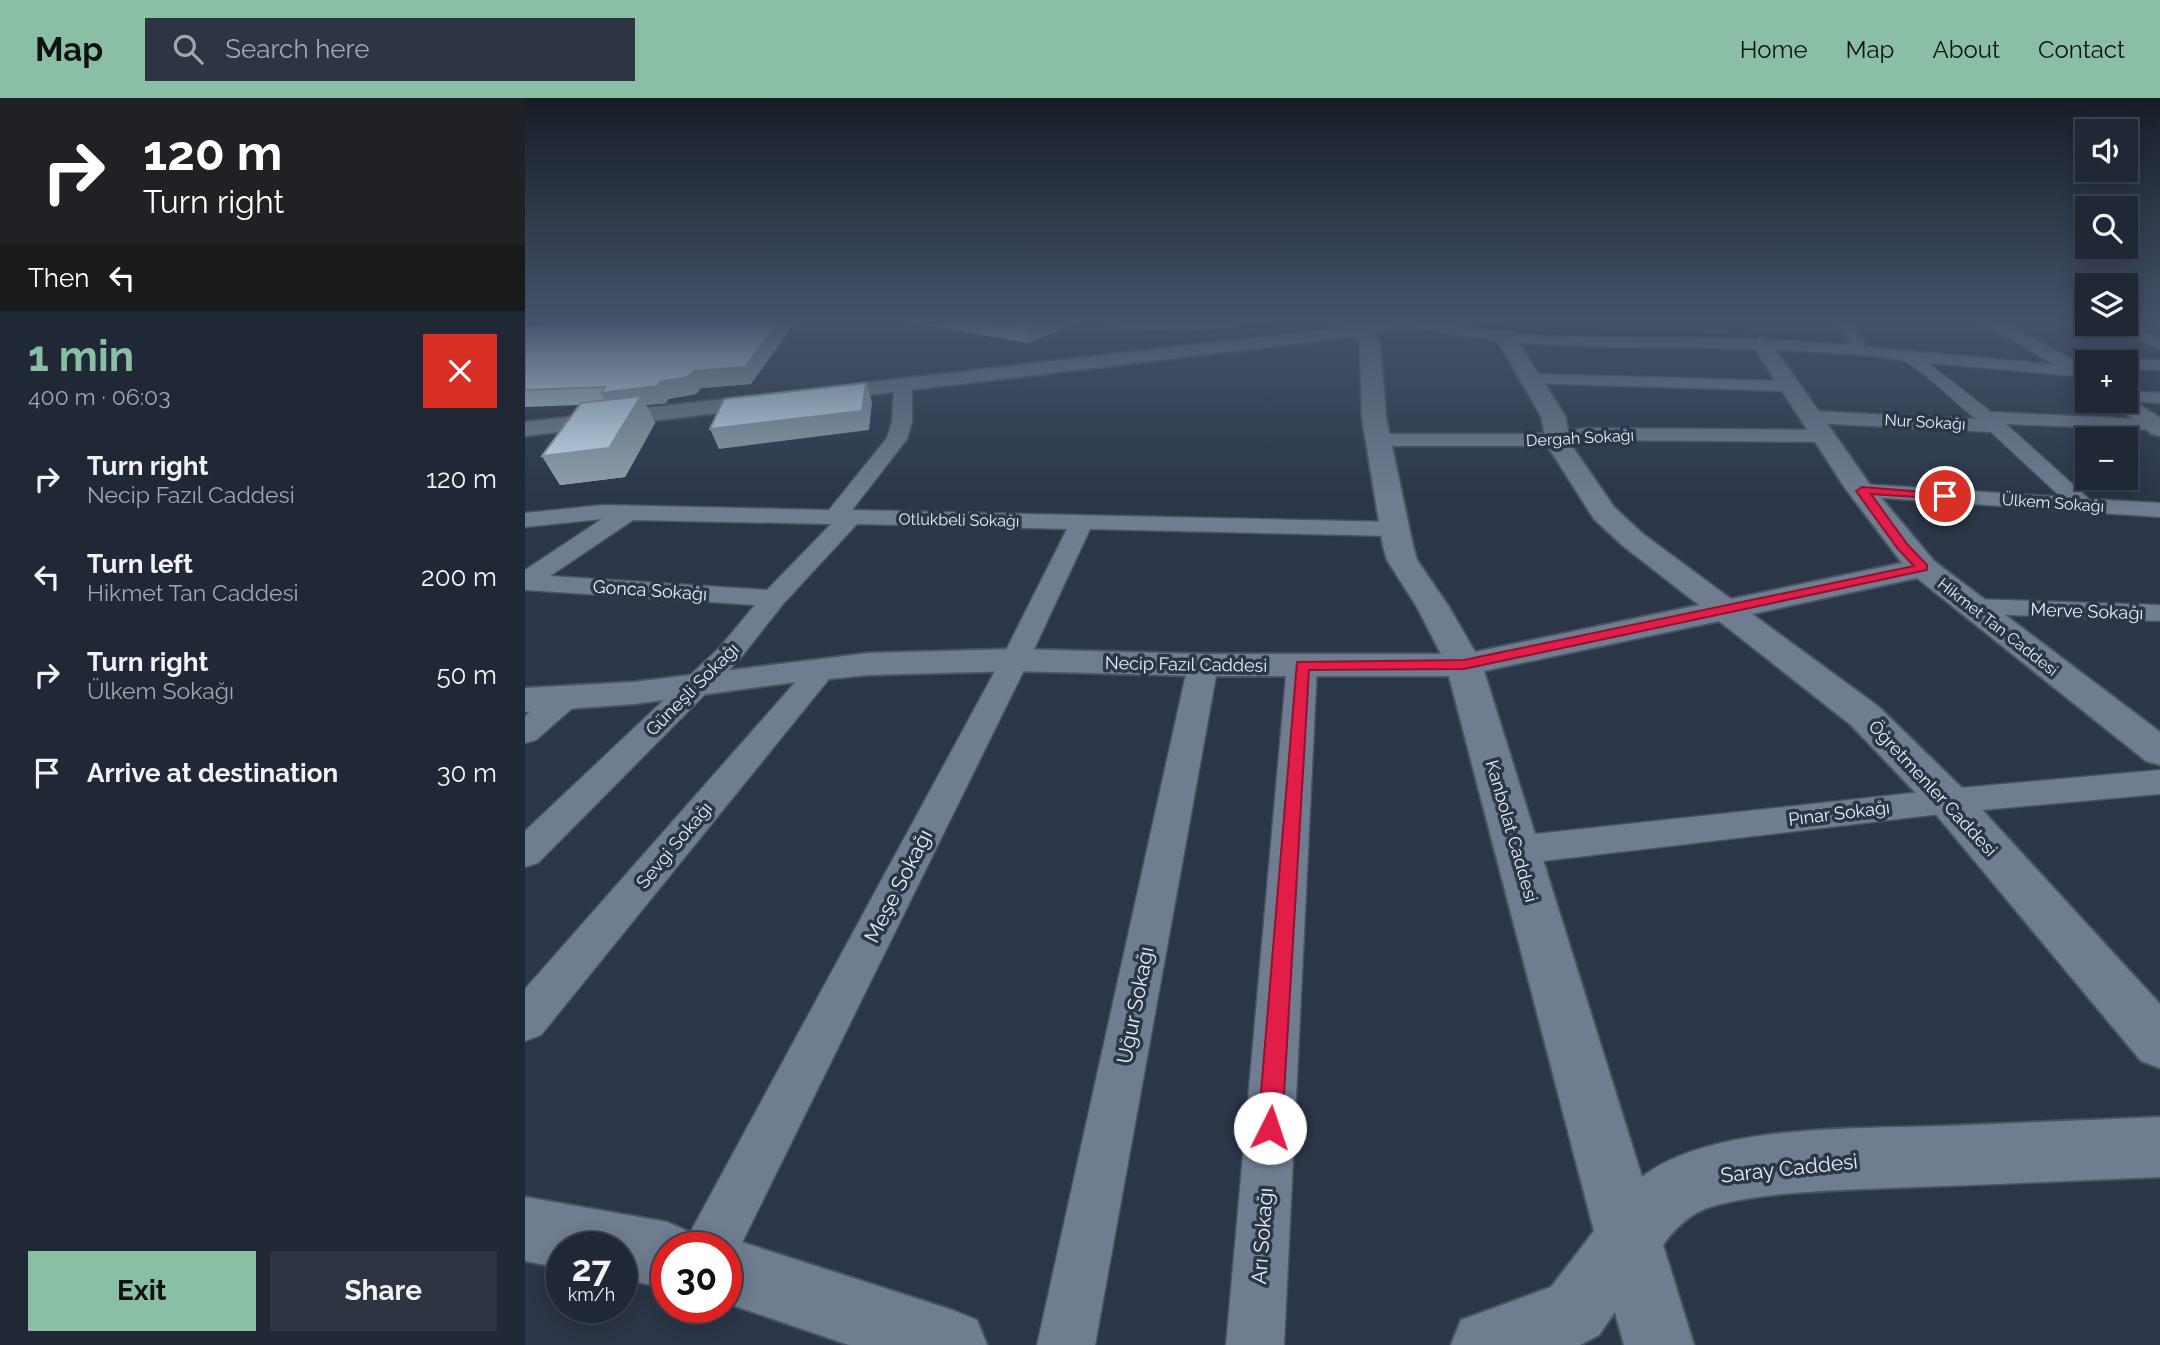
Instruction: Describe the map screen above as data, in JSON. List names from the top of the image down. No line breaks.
{"streets":{"street":["Nur Sokağı","Dergah Sokağı","Ülkem Sokağı","Otlukbeli Sokağı","Gonca Sokağı","Merve Sokağı","Hikmet Tan Caddesi","Necip Fazıl Caddesi","Güneşli Sokağı","Öğretmenler Caddesi","Pınar Sokağı","Kanbolat Caddesi","Sevgi Sokağı","Meşe Sokağı","Uğur Sokağı","Saray Caddesi","Arı Sokağı"]},"crossings":[["Nur Sokağı","Dergah Sokağı"],["Nur Sokağı","Hikmet Tan Caddesi"],["Dergah Sokağı","Hikmet Tan Caddesi"],["Dergah Sokağı","Öğretmenler Caddesi"],["Dergah Sokağı","Kanbolat Caddesi"],["Ülkem Sokağı","Hikmet Tan Caddesi"],["Otlukbeli Sokağı","Güneşli Sokağı"],["Otlukbeli Sokağı","Kanbolat Caddesi"],["Otlukbeli Sokağı","Meşe Sokağı"],["Gonca Sokağı","Güneşli Sokağı"],["Merve Sokağı","Hikmet Tan Caddesi"],["Hikmet Tan Caddesi","Necip Fazıl Caddesi"],["Necip Fazıl Caddesi","Güneşli Sokağı"],["Necip Fazıl Caddesi","Öğretmenler Caddesi"],["Necip Fazıl Caddesi","Kanbolat Caddesi"],["Necip Fazıl Caddesi","Sevgi Sokağı"],["Necip Fazıl Caddesi","Meşe Sokağı"],["Necip Fazıl Caddesi","Uğur Sokağı"],["Necip Fazıl Caddesi","Arı Sokağı"],["Öğretmenler Caddesi","Pınar Sokağı"],["Pınar Sokağı","Kanbolat Caddesi"],["Kanbolat Caddesi","Saray Caddesi"]],"page":{"header":"Map","search":"Search here","nav":["Home","Map","About","Contact"],"turn":["120 m","Turn right"],"map_buttons":["+","−"],"then":"Then","heading":["1 min","400 m · 06:03"],"list":[{"name":"Turn right","note":"Necip Fazıl Caddesi","value":"120 m"},{"name":"Turn left","note":"Hikmet Tan Caddesi","value":"200 m"},{"name":"Turn right","note":"Ülkem Sokağı","value":"50 m"},{"name":"Arrive at destination","value":"30 m"}],"speed":"27 km/h","limit":"30","buttons":["Exit","Share"]}}
